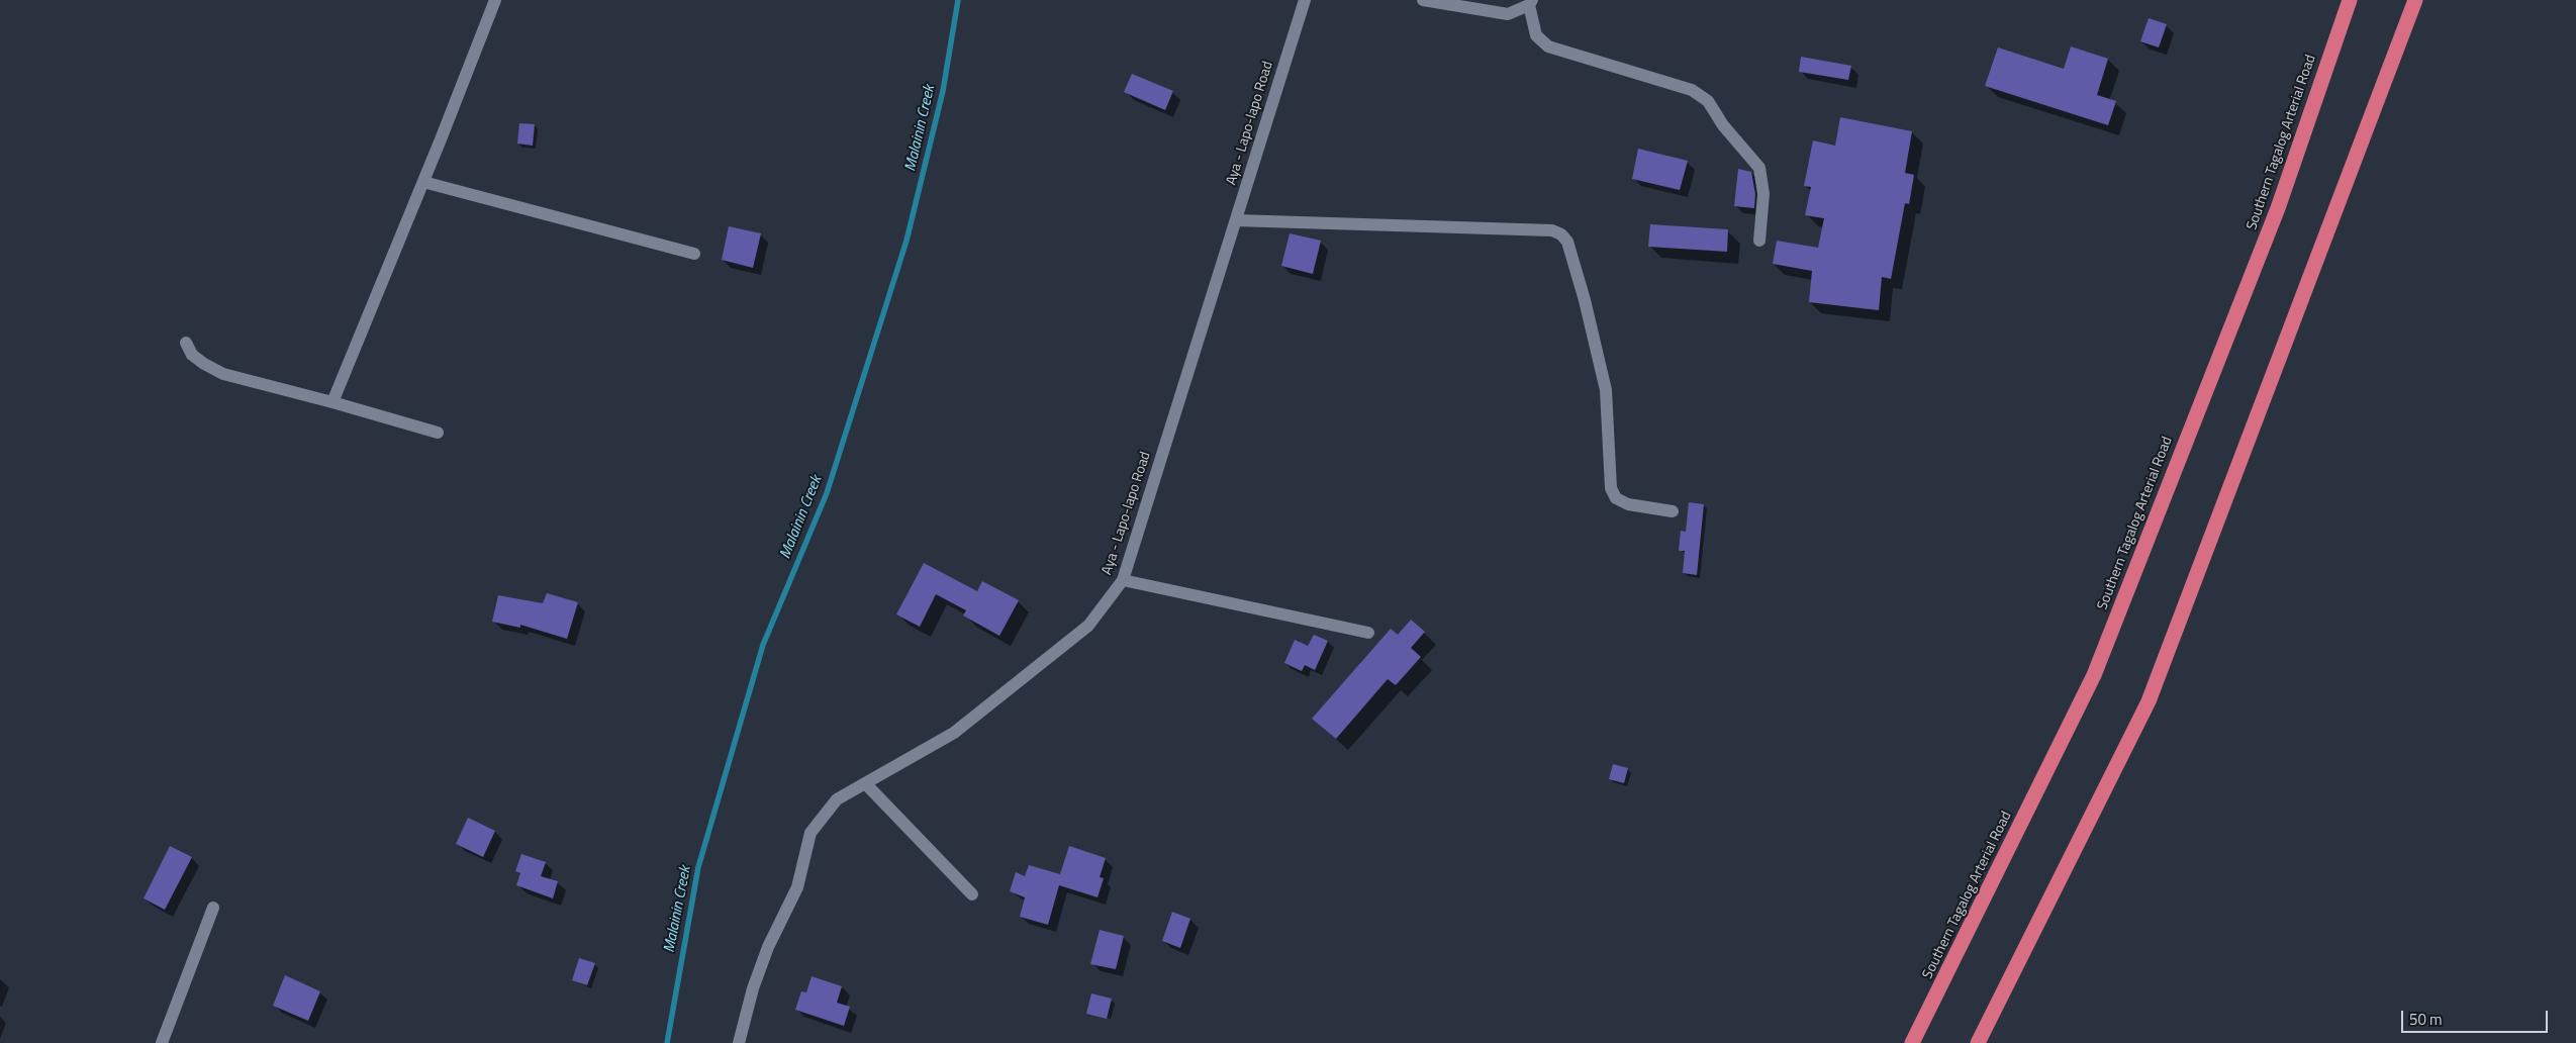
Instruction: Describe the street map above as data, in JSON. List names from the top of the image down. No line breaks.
{"streets":{"highway":["Southern Tagalog Arterial Road"],"street":["Aya - Lapo-lapo Road"]},"water":["Malainin Creek"],"scale_bar":"50 m"}
